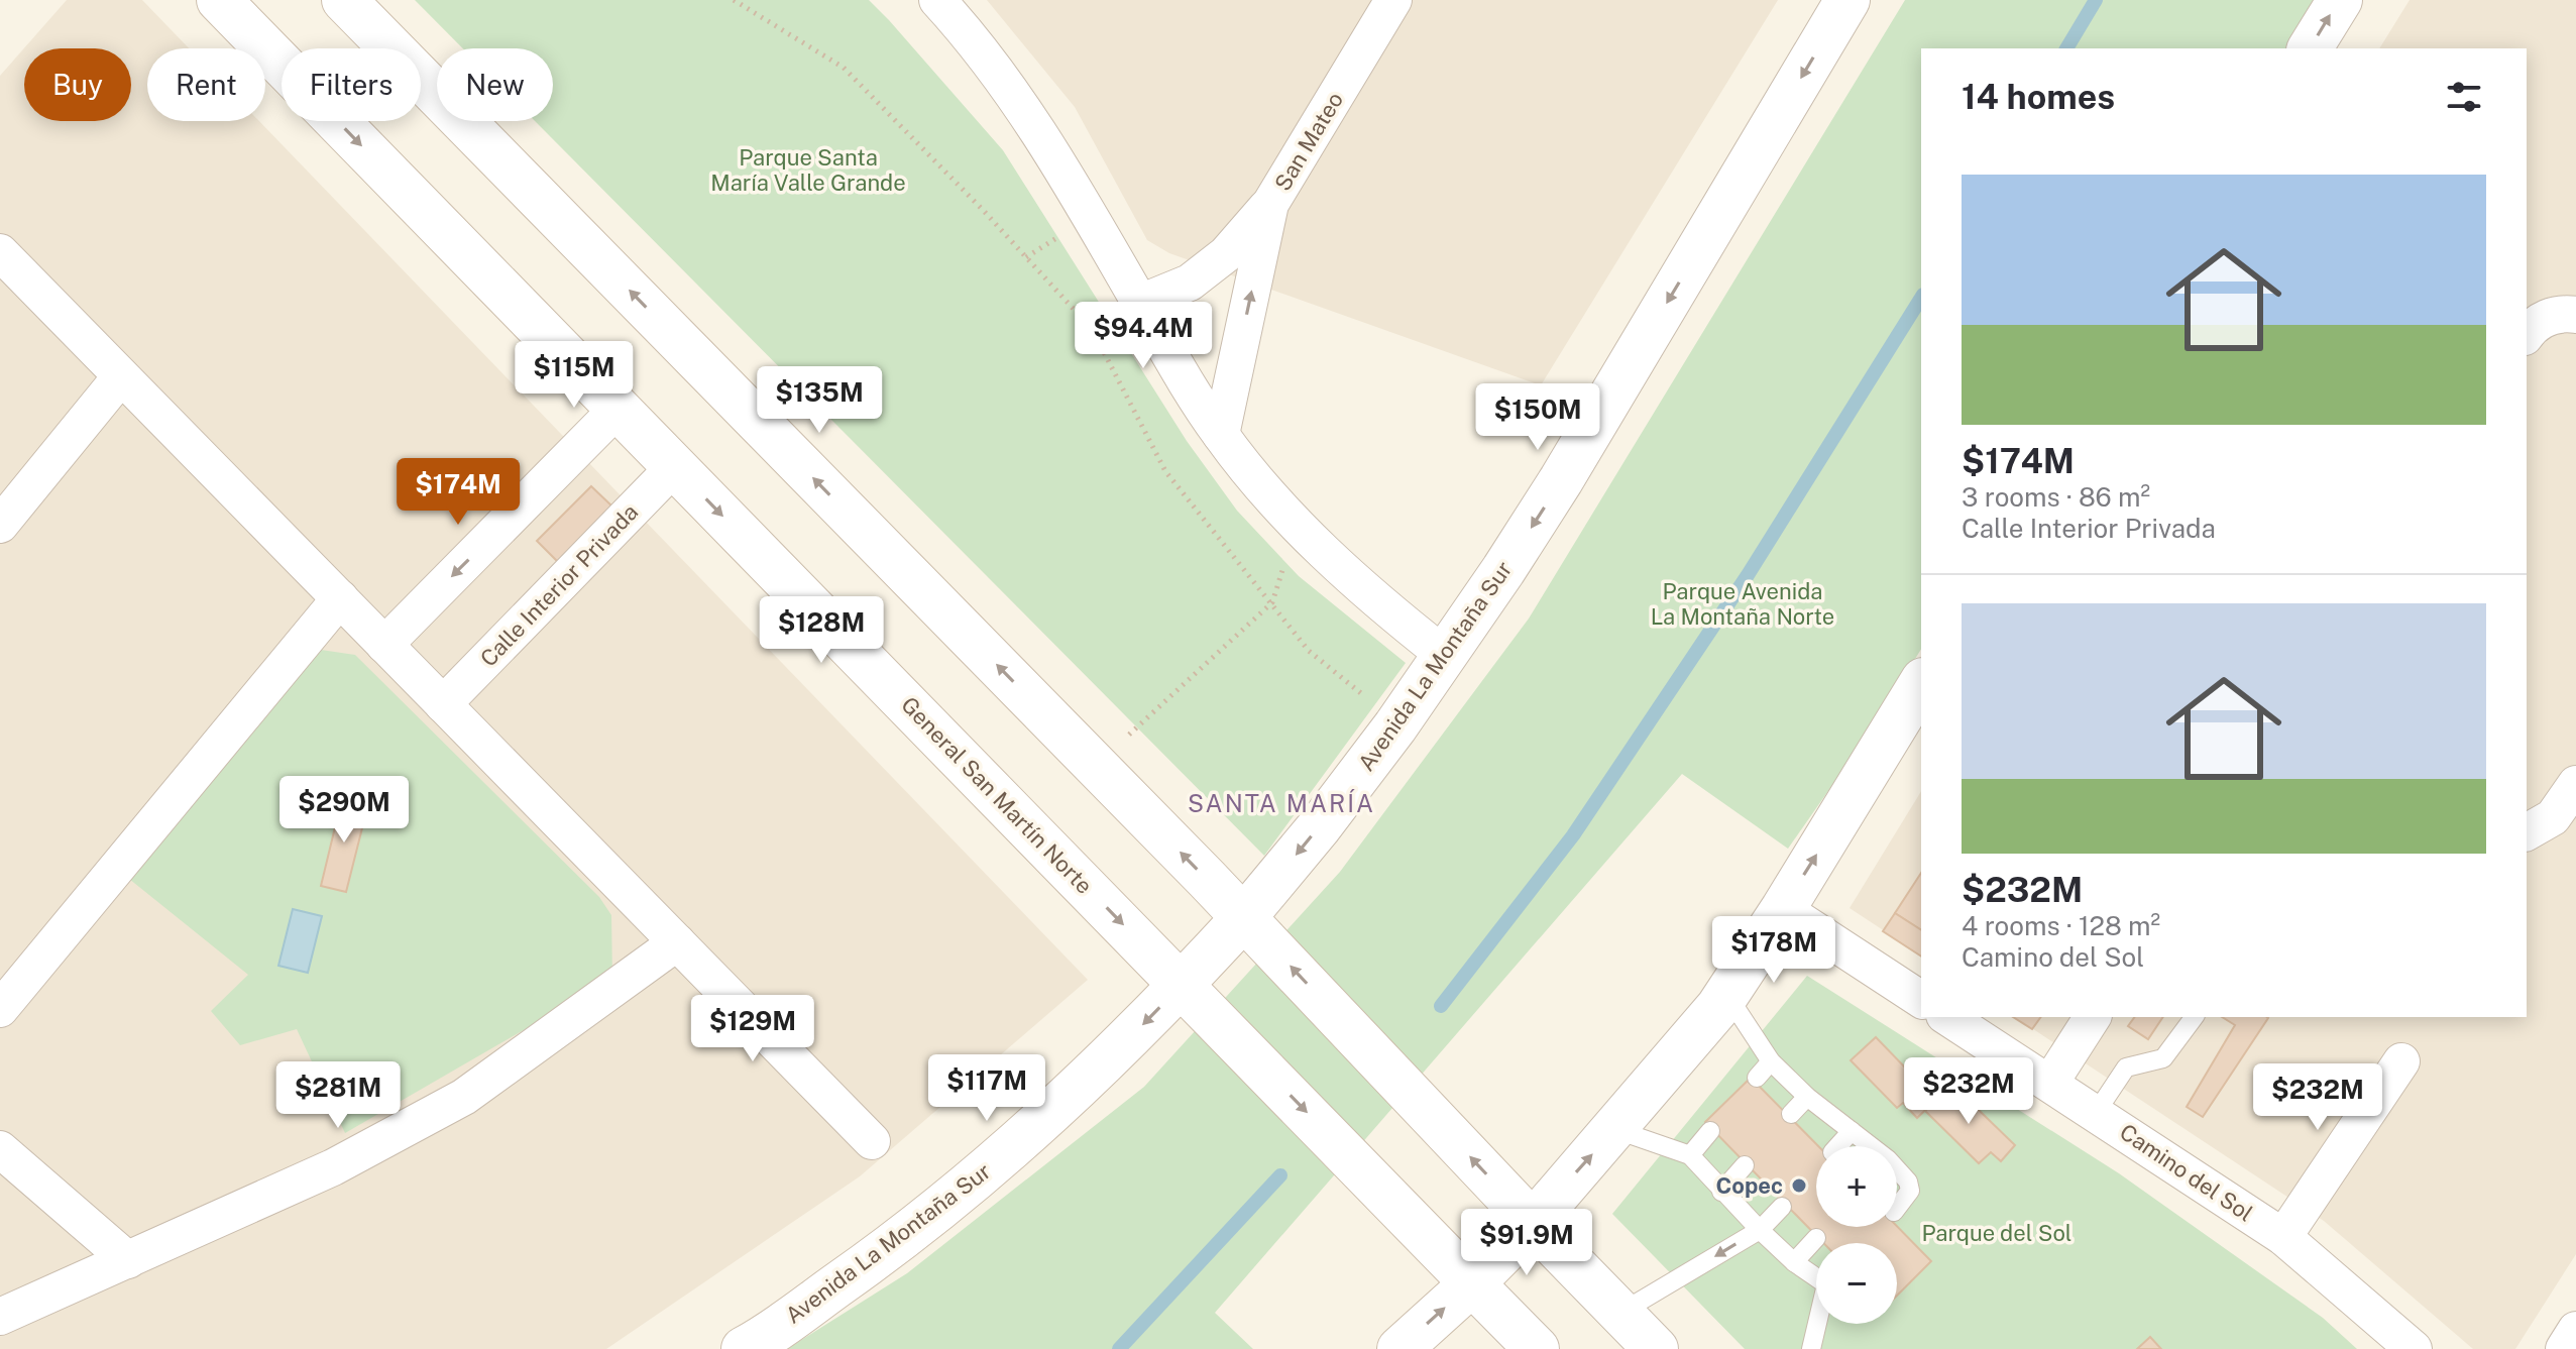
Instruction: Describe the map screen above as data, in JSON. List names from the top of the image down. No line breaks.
{"streets":{"main road":["Avenida La Montaña Sur","General San Martín Norte"],"street":["San Mateo","Calle Interior Privada","Camino del Sol"]},"crossings":[["Calle Interior Privada","General San Martín Norte"],["Avenida La Montaña Sur","General San Martín Norte"]],"one_way":["San Mateo","Avenida La Montaña Sur"],"districts":["SANTA MARÍA"],"parks":["Parque Santa María Valle Grande","Parque Avenida La Montaña Norte","Parque del Sol"],"places":["Copec"],"page":{"chip":["Buy","Rent","Filters","New"],"heading":"14 homes","list":[{"name":"$174M","note":"3 rooms · 86 m² · Calle Interior Privada"},{"name":"$232M","note":"4 rooms · 128 m² · Camino del Sol"}],"price":["$94.4M","$115M","$135M","$150M","$174M","$128M","$290M","$178M","$129M","$117M","$232M","$281M","$232M","$91.9M"],"map_buttons":["+","−"]}}
